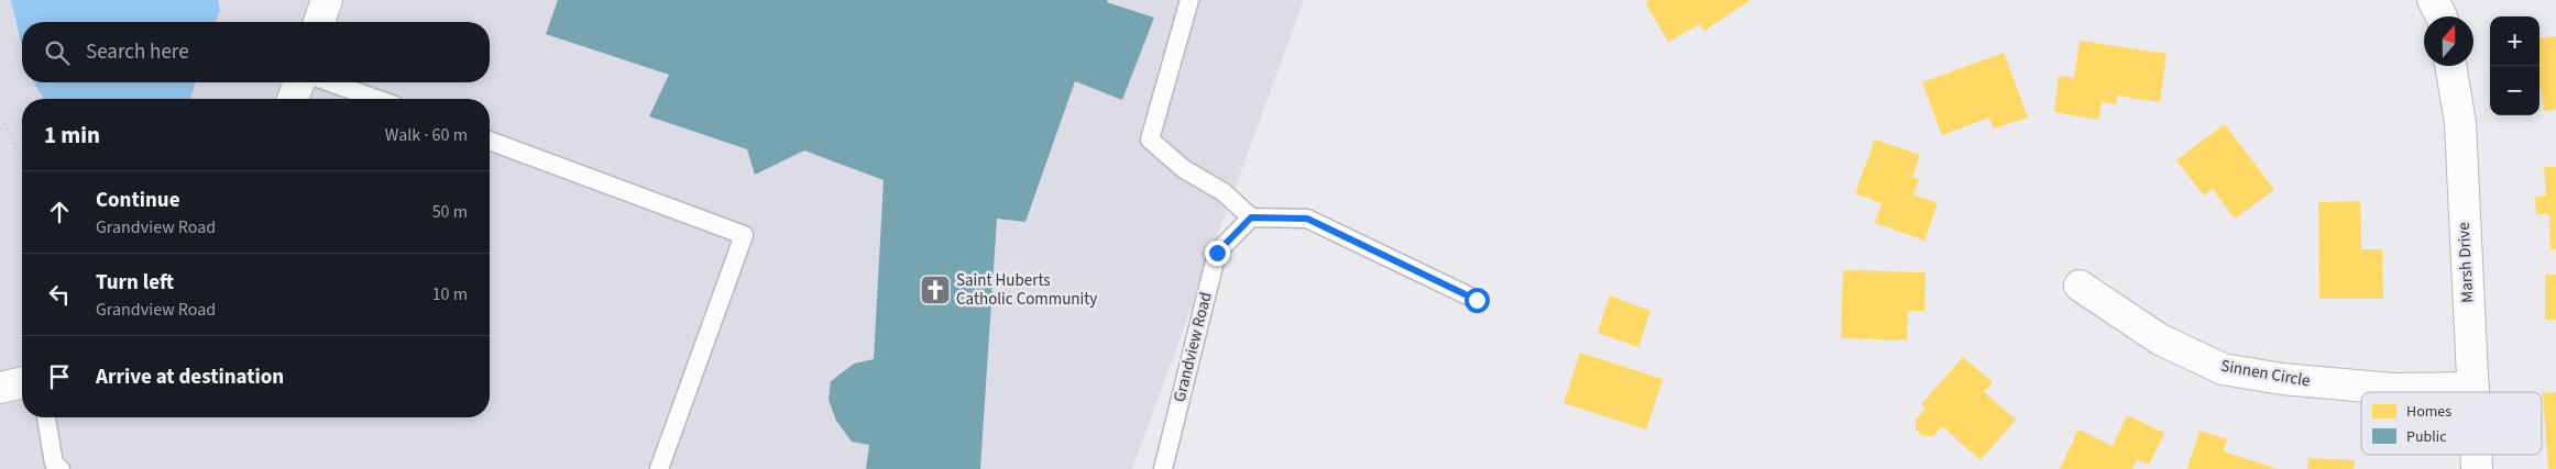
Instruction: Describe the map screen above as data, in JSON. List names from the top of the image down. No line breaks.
{"streets":{"street":["Marsh Drive","Sinnen Circle"],"lane":["Grandview Road"]},"crossings":[["Marsh Drive","Sinnen Circle"]],"places":{"church":["Saint Huberts Catholic Community"]},"legend":["Homes","Public"],"north":"top","page":{"map_buttons":["+","−"],"search":"Search here","heading":["1 min","Walk · 60 m"],"list":[["Continue","Grandview Road","50 m"],["Turn left","Grandview Road","10 m"],"Arrive at destination"]}}
